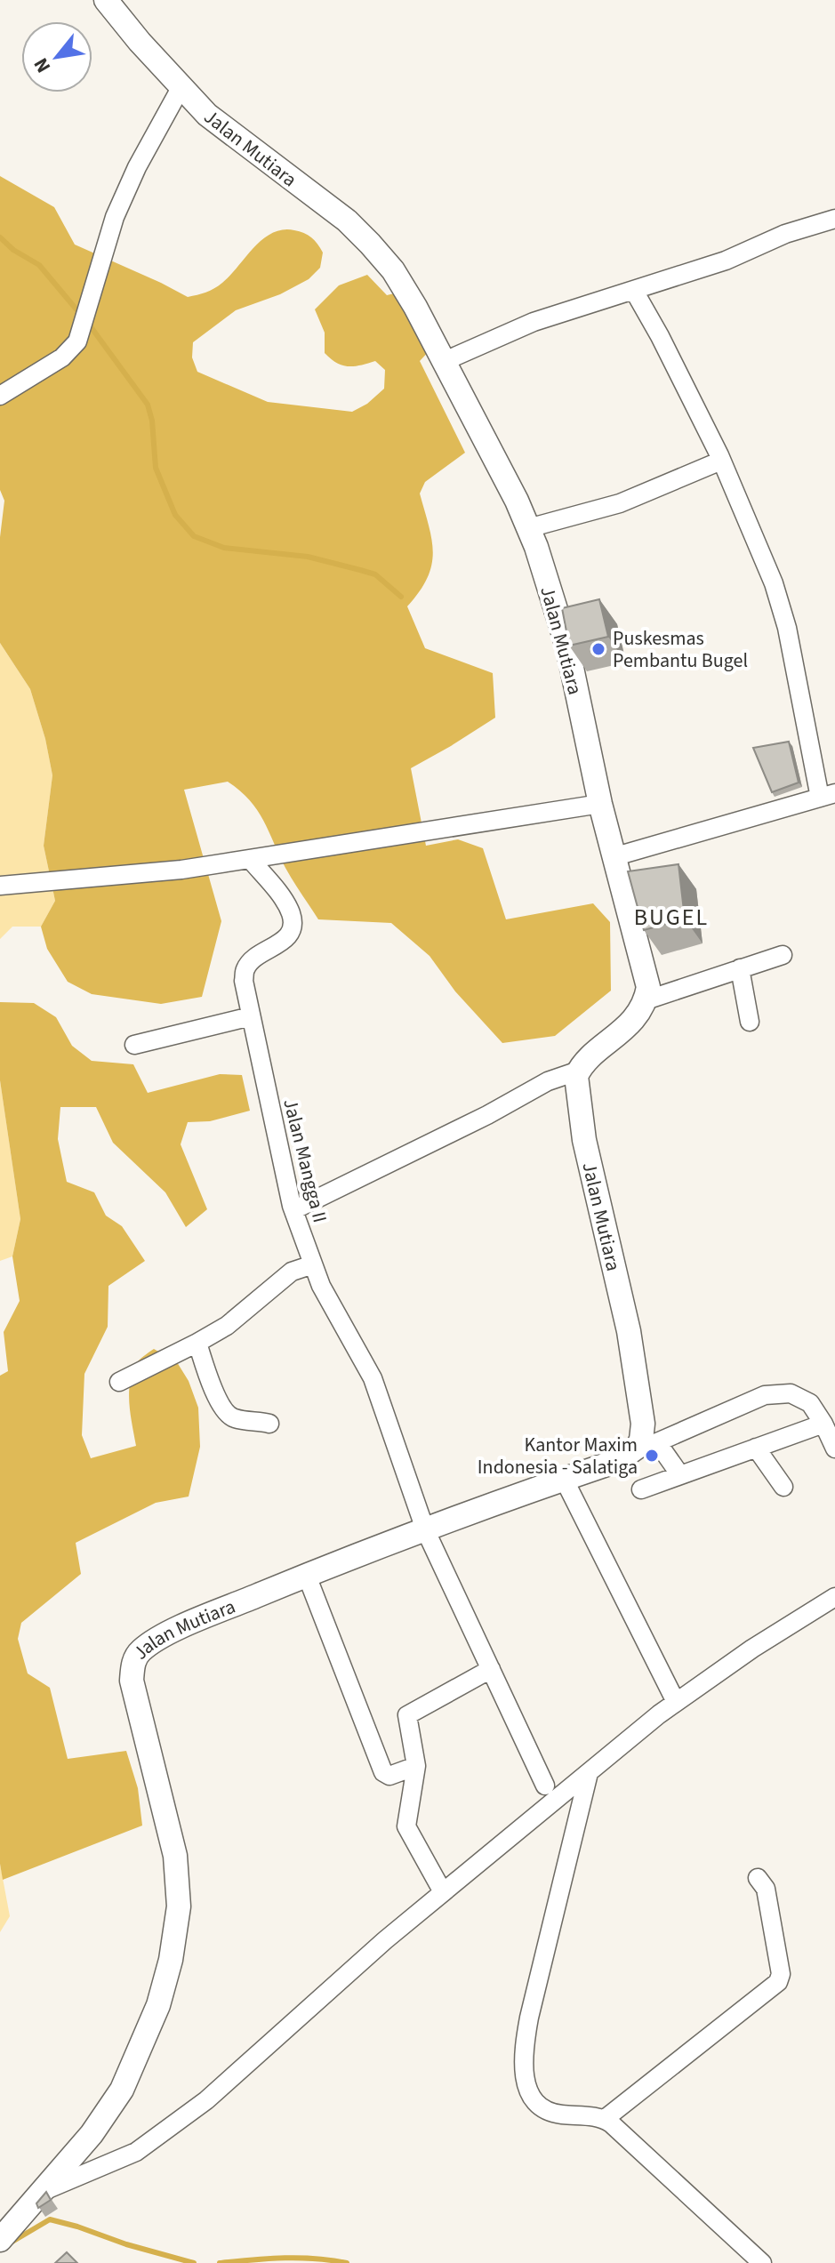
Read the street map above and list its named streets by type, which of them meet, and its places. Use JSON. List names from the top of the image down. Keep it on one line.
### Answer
{"streets":{"street":["Jalan Mutiara","Jalan Mangga II"]},"crossings":[["Jalan Mutiara","Jalan Mangga II"]],"districts":["BUGEL"],"places":["Puskesmas Pembantu Bugel","Kantor Maxim Indonesia - Salatiga"],"north":"bottom left"}
